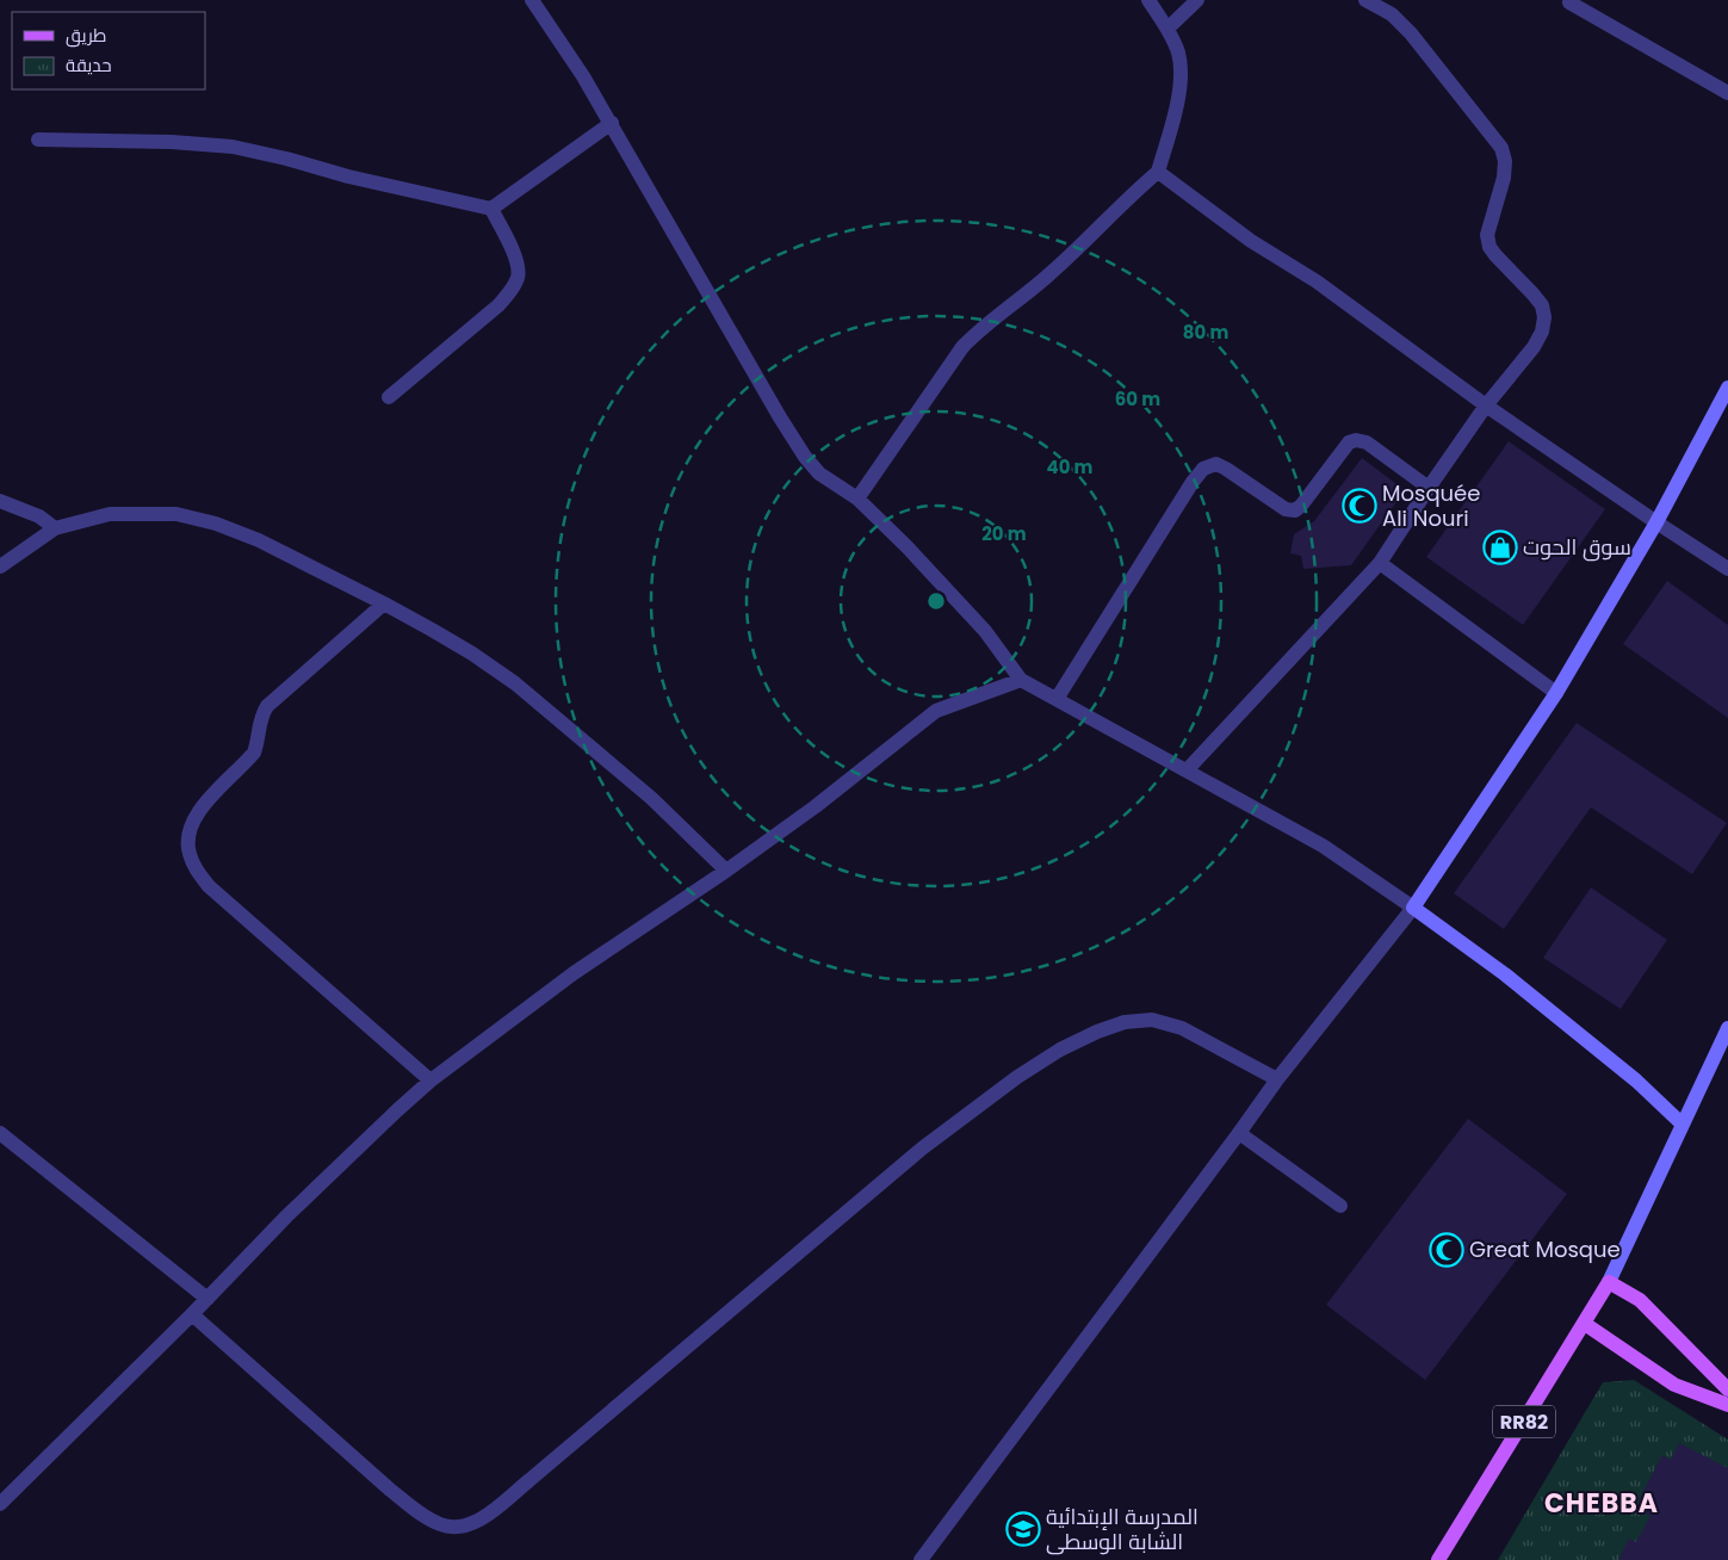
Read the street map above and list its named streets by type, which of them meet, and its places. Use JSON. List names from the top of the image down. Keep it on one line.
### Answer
{"streets":{"main road":["RR82"]},"districts":["CHEBBA"],"places":{"mosque":["Mosquée Ali Nouri","Great Mosque"],"shop":["سوق الحوت"],"school or university":["المدرسة الإبتدائية الشابة الوسطى"]},"legend":["طريق","حديقة"],"rings":["80 m","60 m","40 m","20 m"]}
